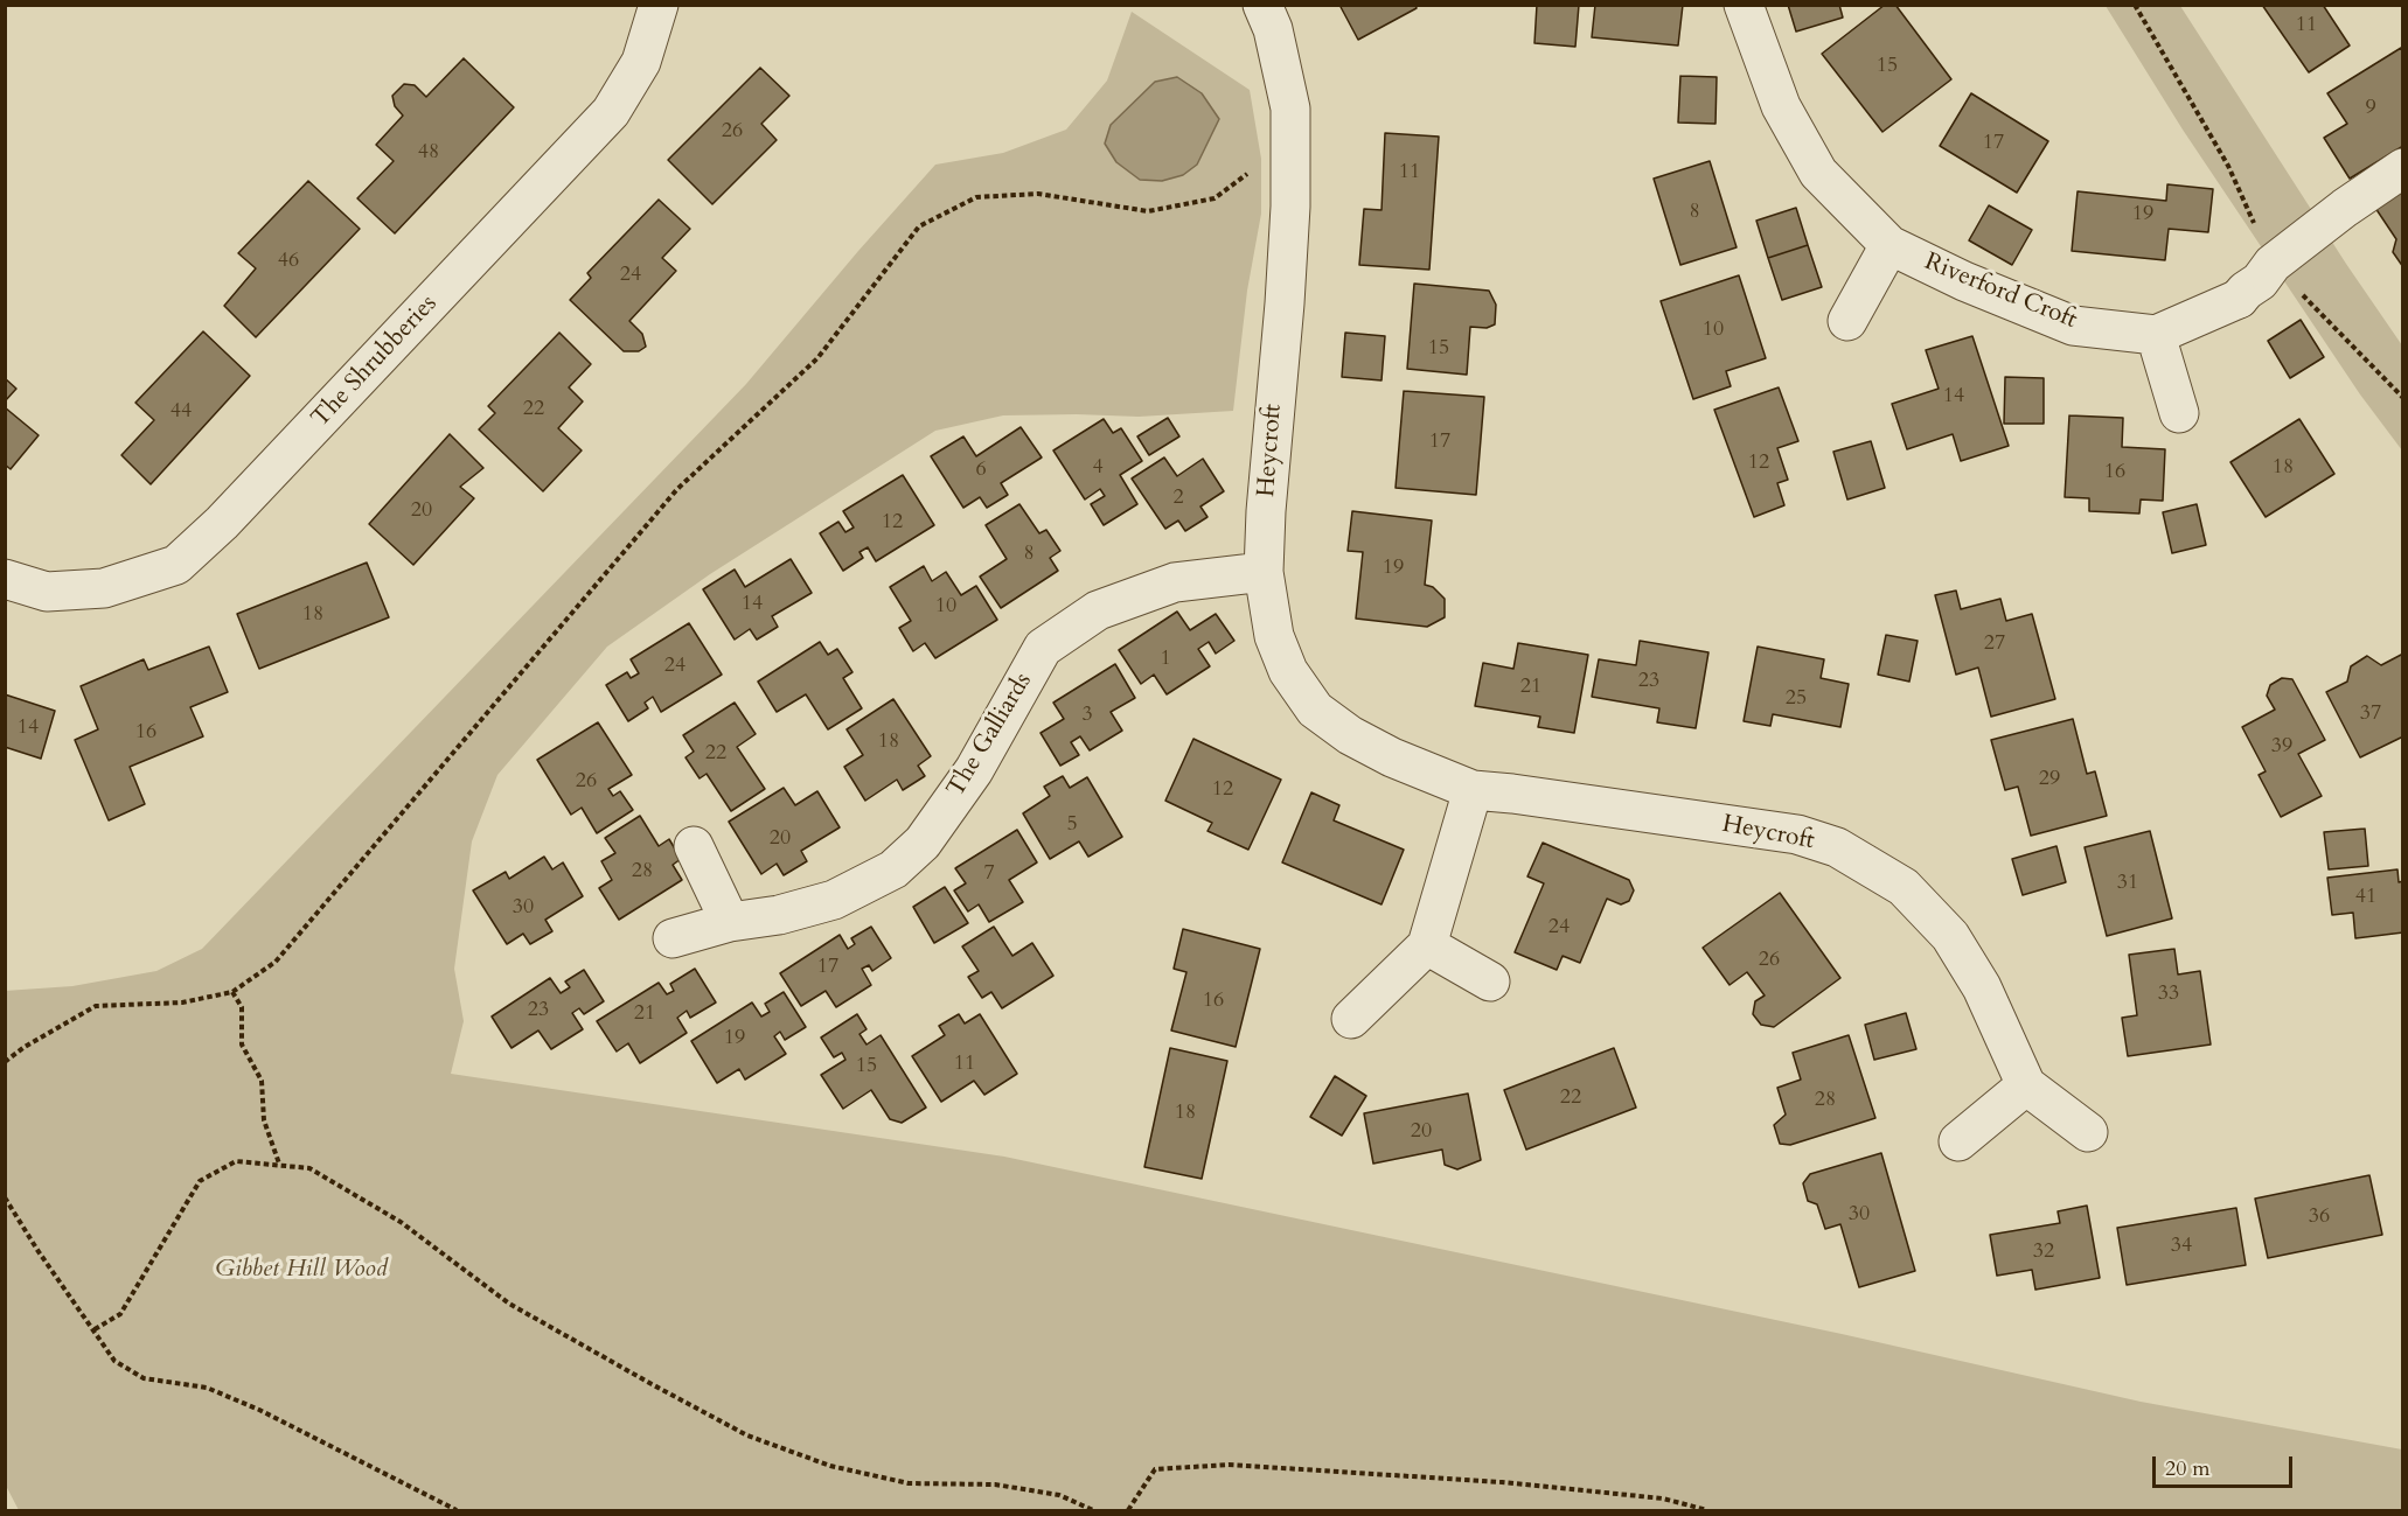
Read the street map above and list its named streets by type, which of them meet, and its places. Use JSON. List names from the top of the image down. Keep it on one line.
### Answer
{"streets":{"street":["Riverford Croft","The Shrubberies","Heycroft","The Galliards"]},"crossings":[["Heycroft","The Galliards"]],"parks":["Gibbet Hill Wood"],"house_numbers":["11","15","9","26","17","48","11","8","19","46","24","10","15","14","22","44","17","12","4","18","6","16","2","20","12","8","19","14","10","18","27","1","24","23","21","25","37","3","14","16","18","39","22","29","26","12","5","20","28","7","31","41","30","24","26","17","33","16","23","21","19","11","15","22","28","18","20","30","36","34","32"],"scale_bar":"20 m"}
